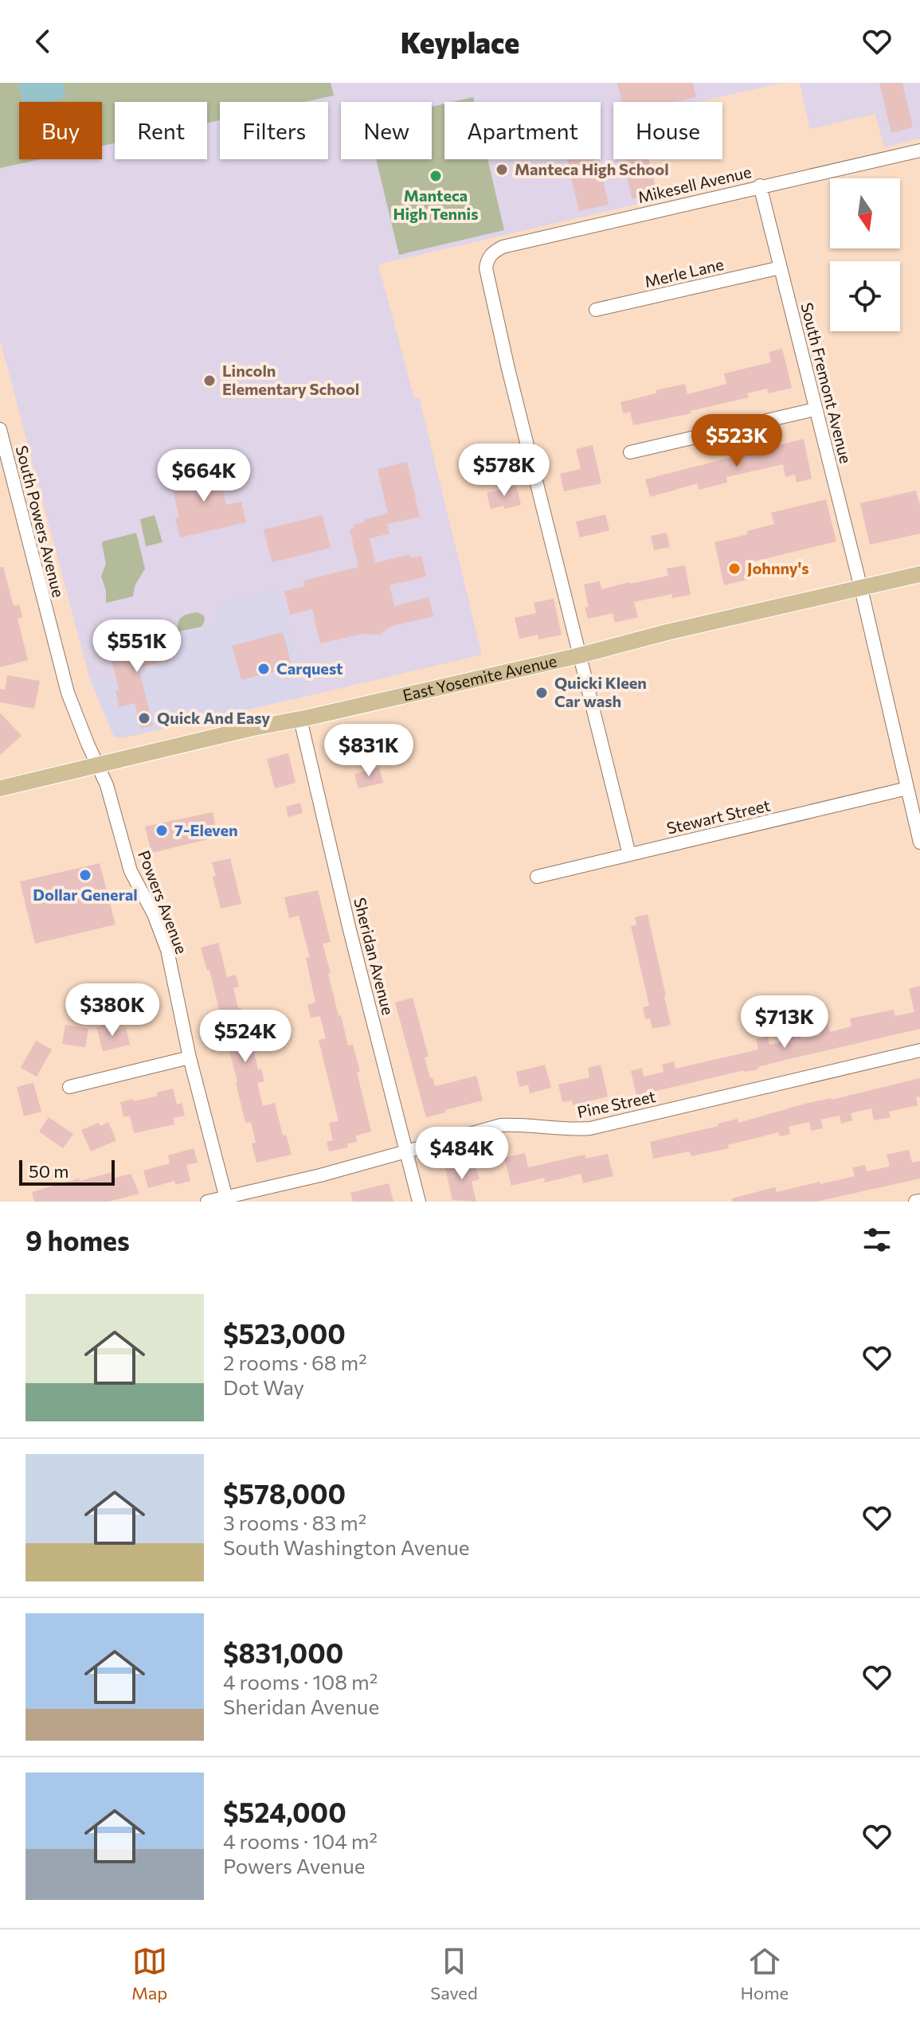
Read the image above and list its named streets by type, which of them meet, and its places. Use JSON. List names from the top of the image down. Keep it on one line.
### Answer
{"streets":{"main road":["East Yosemite Avenue"],"street":["Mikesell Avenue","Merle Lane","South Fremont Avenue","South Powers Avenue","Stewart Street","Powers Avenue","Sheridan Avenue","Pine Street"]},"crossings":[["Mikesell Avenue","South Fremont Avenue"],["Mikesell Avenue","East Yosemite Avenue"],["Mikesell Avenue","Stewart Street"],["Merle Lane","South Fremont Avenue"],["South Fremont Avenue","East Yosemite Avenue"],["South Fremont Avenue","Stewart Street"],["South Powers Avenue","East Yosemite Avenue"],["South Powers Avenue","Powers Avenue"],["East Yosemite Avenue","Powers Avenue"],["East Yosemite Avenue","Sheridan Avenue"],["Powers Avenue","Pine Street"],["Sheridan Avenue","Pine Street"]],"places":["Manteca High School","Manteca High Tennis","Lincoln Elementary School","Johnny's","Carquest","Quicki Kleen Car wash","Quick And Easy","7-Eleven","Dollar General"],"scale_bar":"50 m","north":"bottom","page":{"header":"Keyplace","chip":["Buy","Rent","Filters","New","Apartment","House"],"price":["$523K","$578K","$664K","$551K","$831K","$380K","$713K","$524K","$484K"],"scale":"50 m","heading":"9 homes","list":[{"name":"$523,000","note":"2 rooms · 68 m² · Dot Way"},{"name":"$578,000","note":"3 rooms · 83 m² · South Washington Avenue"},{"name":"$831,000","note":"4 rooms · 108 m² · Sheridan Avenue"},{"name":"$524,000","note":"4 rooms · 104 m² · Powers Avenue"}],"tabs":["Map","Saved","Home"]}}
